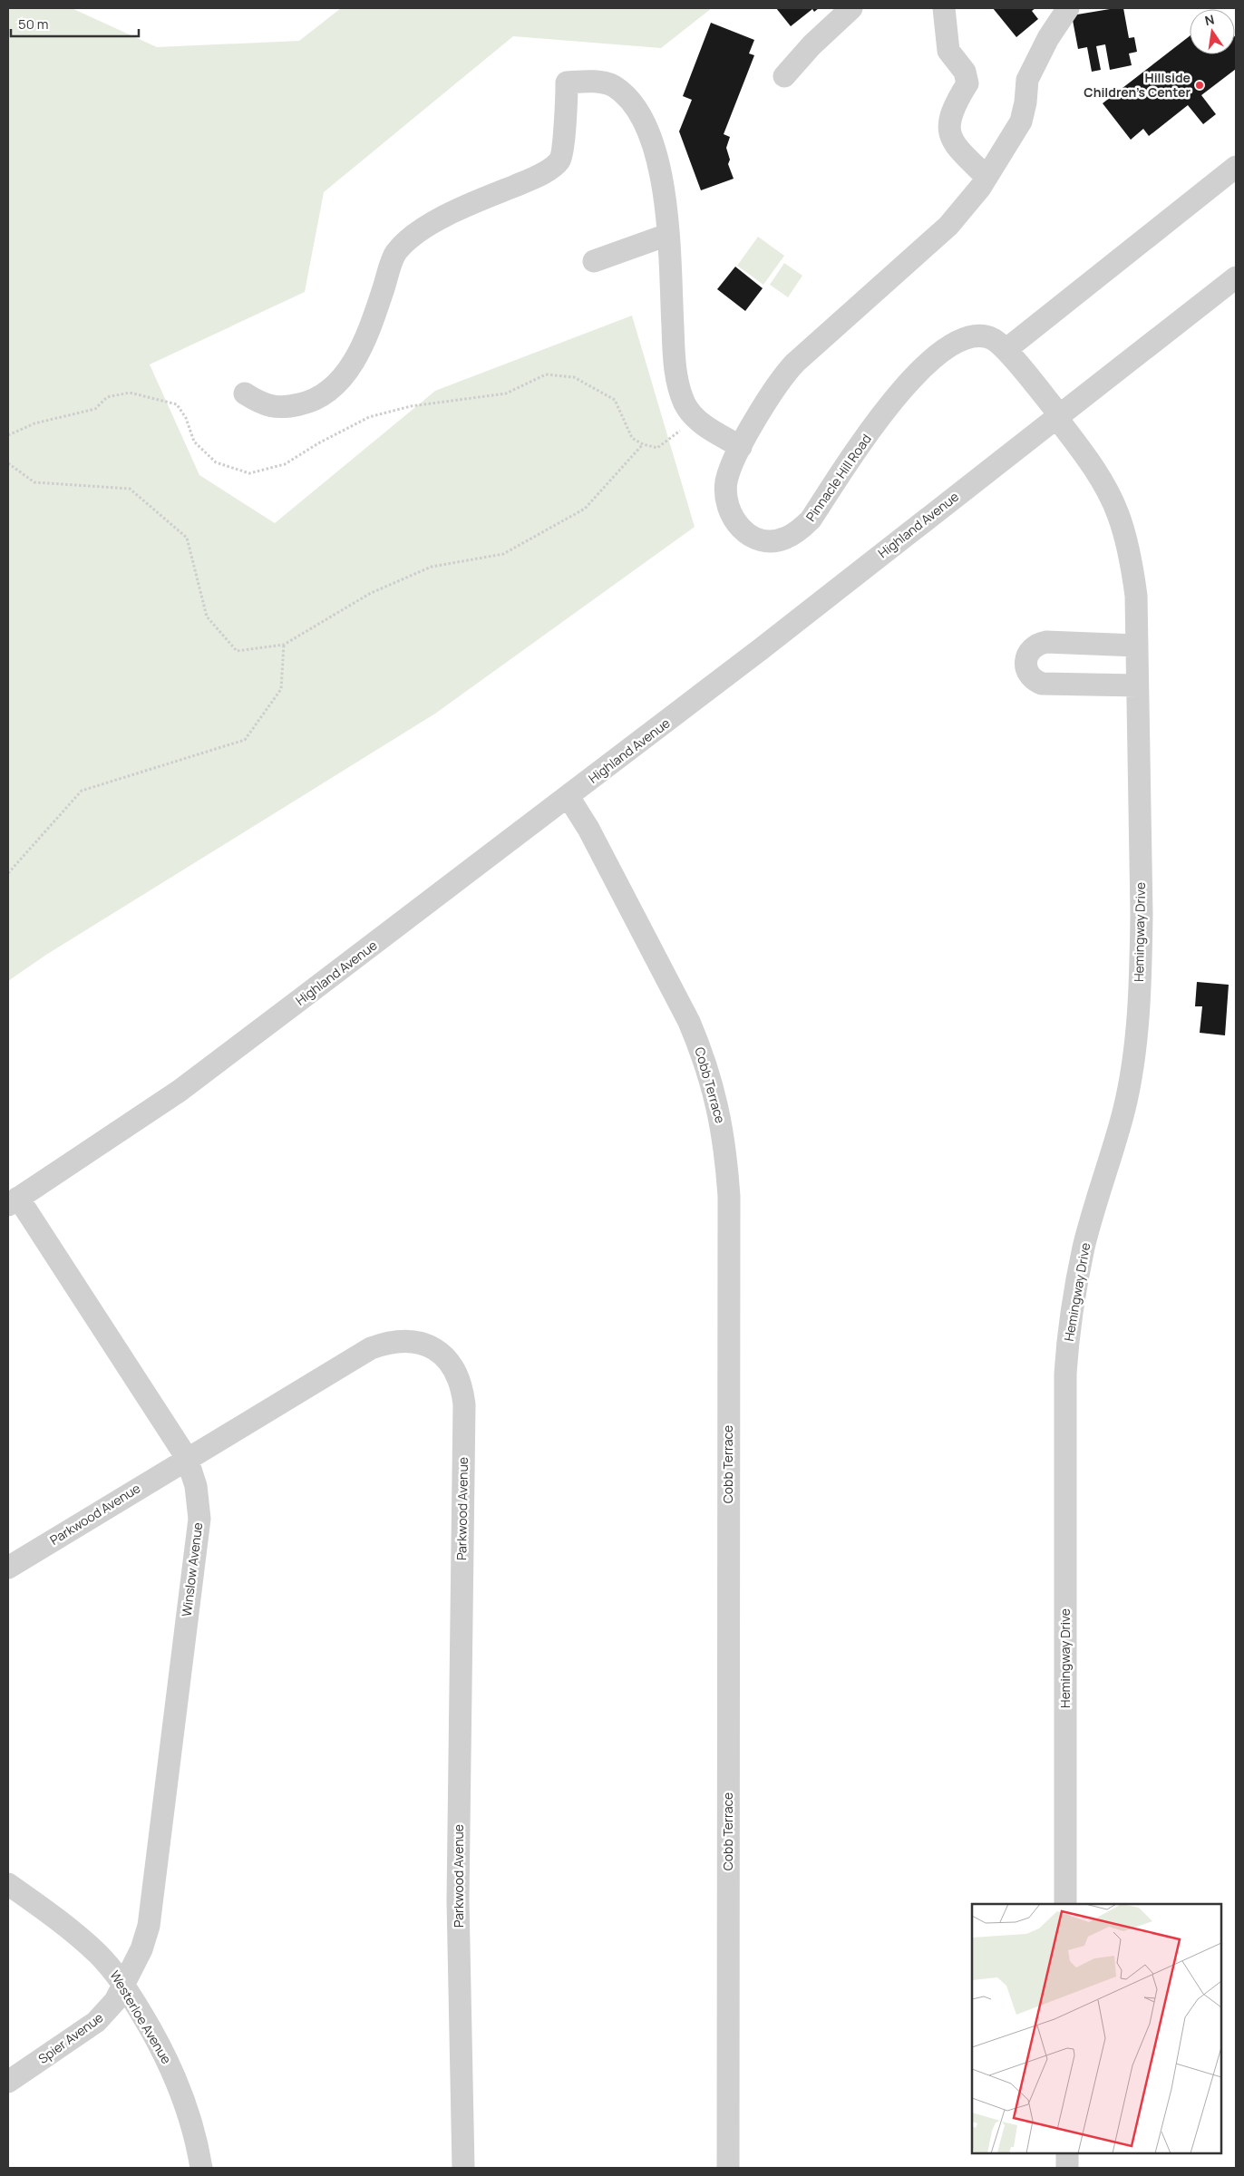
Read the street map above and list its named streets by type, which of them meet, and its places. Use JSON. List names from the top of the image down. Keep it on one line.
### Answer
{"streets":{"street":["Pinnacle Hill Road","Highland Avenue","Hemingway Drive","Cobb Terrace","Parkwood Avenue","Winslow Avenue","Westerloe Avenue","Spier Avenue"]},"crossings":[["Pinnacle Hill Road","Highland Avenue"],["Pinnacle Hill Road","Hemingway Drive"],["Highland Avenue","Hemingway Drive"],["Highland Avenue","Cobb Terrace"],["Highland Avenue","Winslow Avenue"],["Parkwood Avenue","Winslow Avenue"],["Winslow Avenue","Westerloe Avenue"],["Winslow Avenue","Spier Avenue"],["Westerloe Avenue","Spier Avenue"]],"places":["Hillside Children's Center"],"scale_bar":"50 m","north":"top"}
